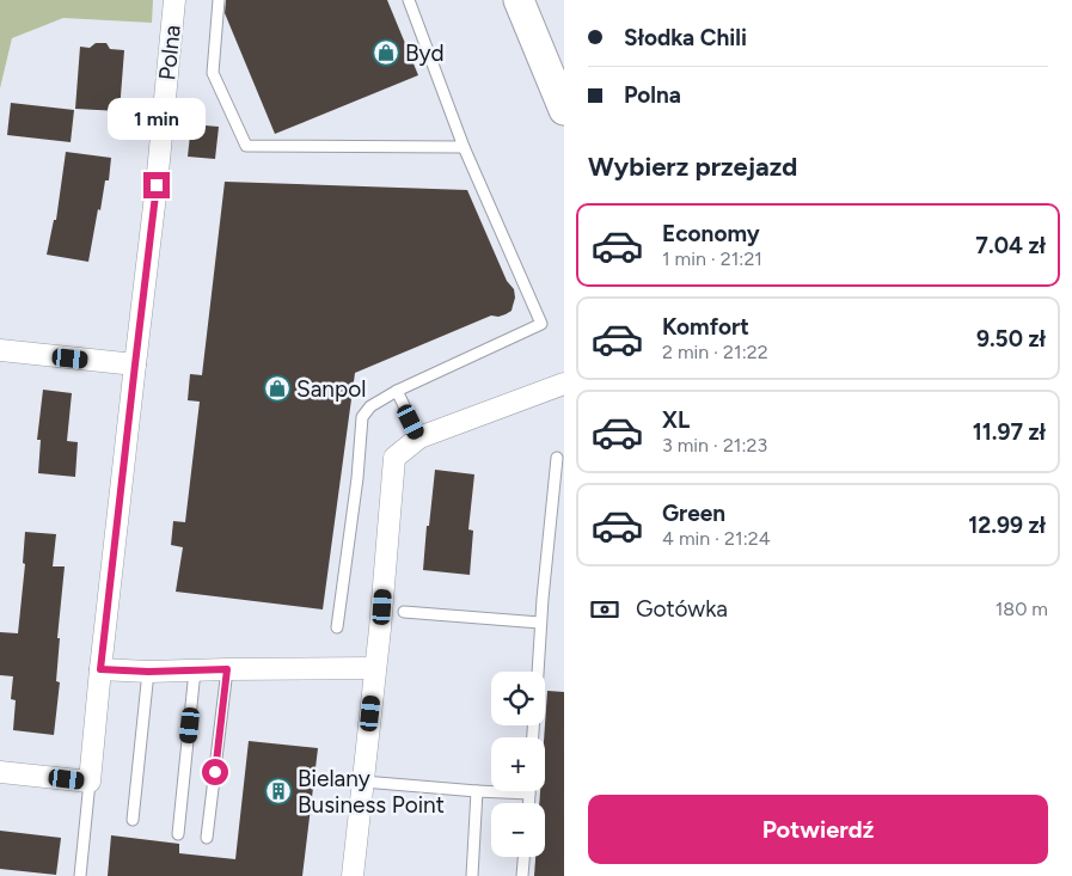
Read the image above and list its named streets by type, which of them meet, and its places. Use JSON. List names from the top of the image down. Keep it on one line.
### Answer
{"streets":{"street":["Polna"]},"places":{"shop":["Byd","Sanpol"],"building":["Bielany Business Point"]},"page":{"banner":["Słodka Chili","Polna"],"bubble":"1 min","heading":"Wybierz przejazd","list":[{"name":"Economy","note":"1 min · 21:21","value":"7.04 zł"},{"name":"Komfort","note":"2 min · 21:22","value":"9.50 zł"},{"name":"XL","note":"3 min · 21:23","value":"11.97 zł"},{"name":"Green","note":"4 min · 21:24","value":"12.99 zł"}],"pay":["Gotówka","180 m"],"map_buttons":["+","−"],"buttons":"Potwierdź"}}
